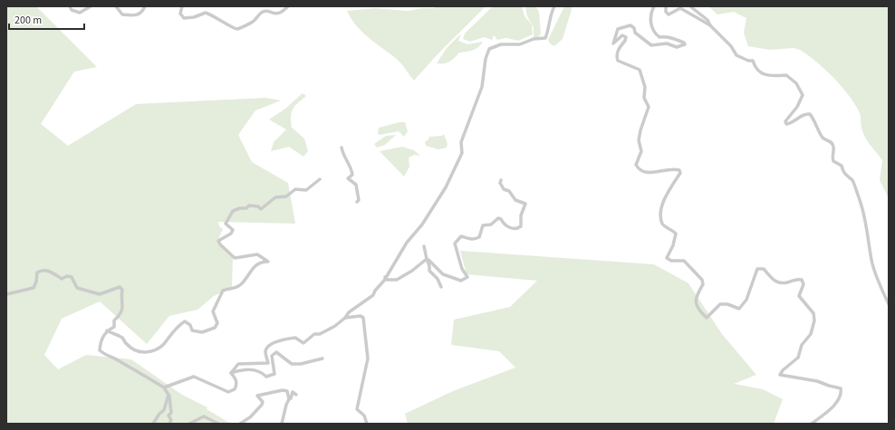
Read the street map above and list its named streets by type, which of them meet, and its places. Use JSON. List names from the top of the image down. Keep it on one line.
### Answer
{"scale_bar":"200 m"}
